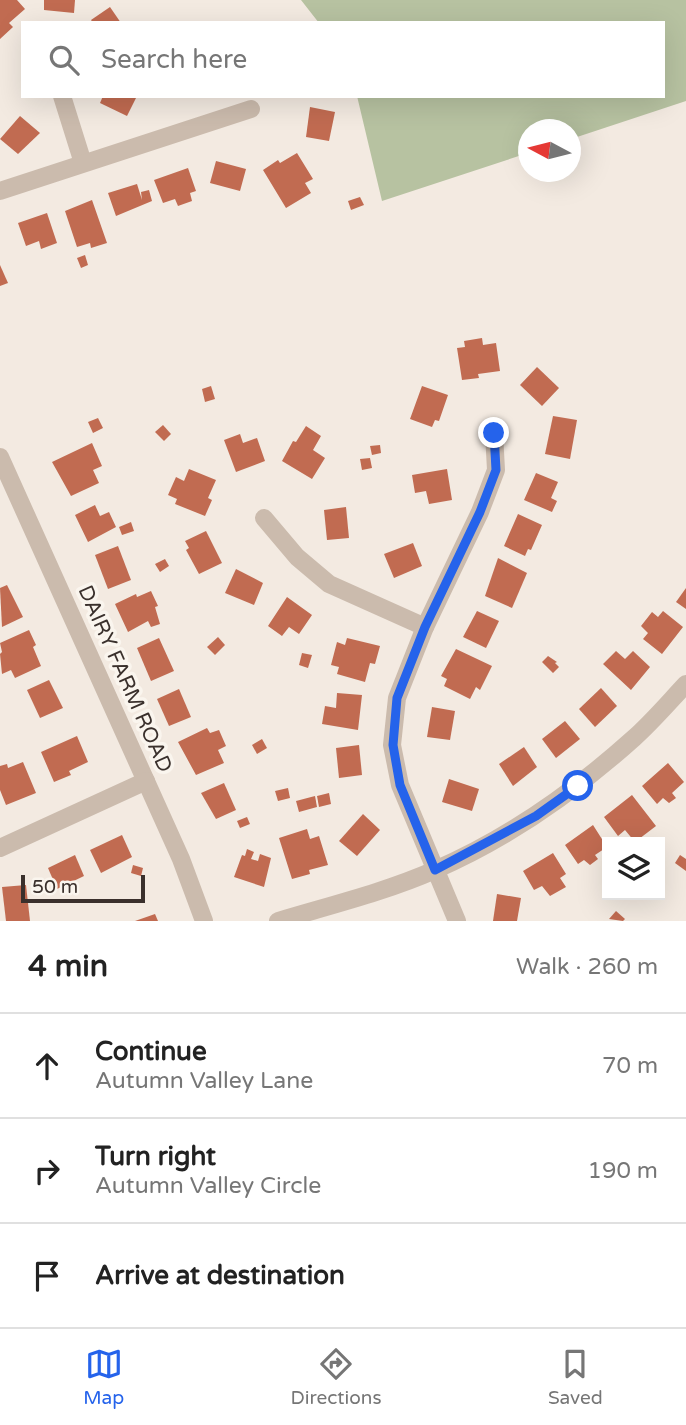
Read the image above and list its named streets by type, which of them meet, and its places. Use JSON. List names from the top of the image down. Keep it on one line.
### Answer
{"streets":{"street":["DAIRY FARM ROAD"]},"scale_bar":"50 m","north":"left","page":{"search":"Search here","scale":"50 m","heading":["4 min","Walk · 260 m"],"list":[["Continue","Autumn Valley Lane","70 m"],["Turn right","Autumn Valley Circle","190 m"],"Arrive at destination"],"nav":["Map","Directions","Saved"]}}
